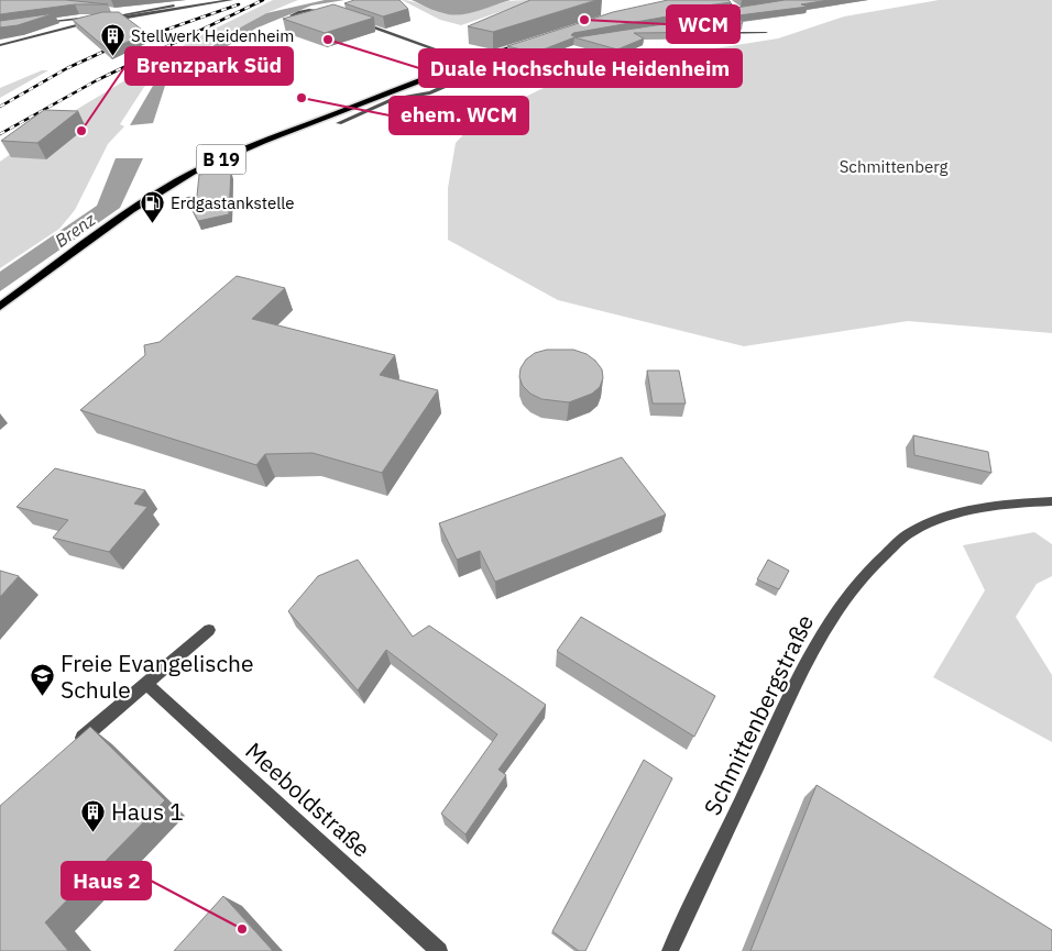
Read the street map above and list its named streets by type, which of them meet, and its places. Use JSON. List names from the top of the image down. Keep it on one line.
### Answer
{"streets":{"main road":["B 19"],"street":["Schmittenbergstraße","Meeboldstraße"]},"water":["Brenz"],"parks":["Schmittenberg"],"places":{"other":["WCM","Duale Hochschule Heidenheim","ehem. WCM","Brenzpark Süd","Haus 2"],"building":["Stellwerk Heidenheim","Haus 1"],"fuel station":["Erdgastankstelle"],"school or university":["Freie Evangelische Schule"]}}
